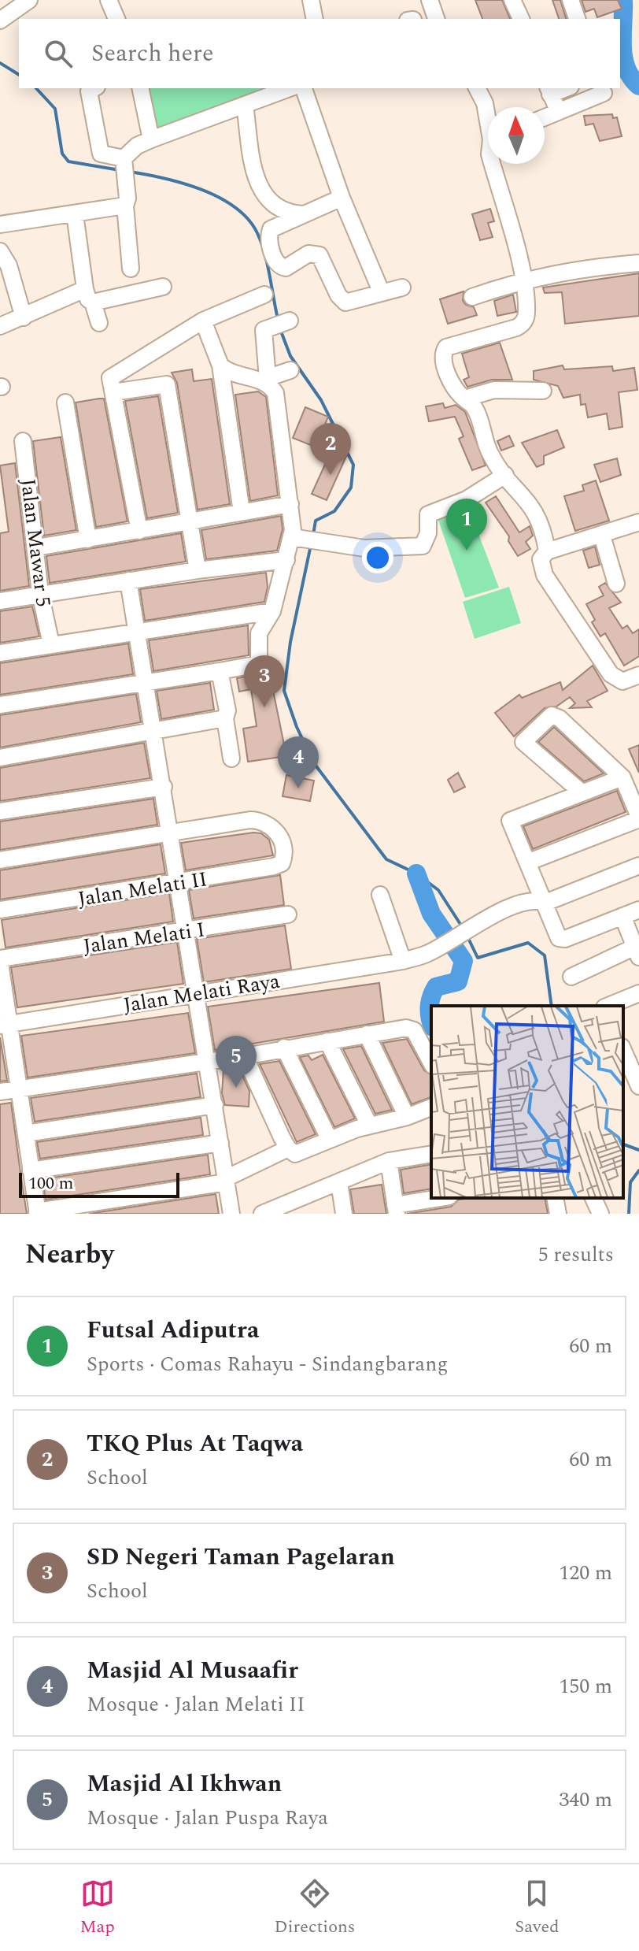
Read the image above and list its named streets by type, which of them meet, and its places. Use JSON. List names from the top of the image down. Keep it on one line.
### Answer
{"streets":{"street":["Jalan Mawar 5","Jalan Melati II","Jalan Melati I","Jalan Melati Raya"]},"scale_bar":"100 m","north":"top","page":{"search":"Search here","pins":["2","1","3","4","5"],"scale":"100 m","heading":["Nearby","5 results"],"list":[{"mark":"1","name":"Futsal Adiputra","note":"Sports · Comas Rahayu - Sindangbarang","value":"60 m"},{"mark":"2","name":"TKQ Plus At Taqwa","note":"School","value":"60 m"},{"mark":"3","name":"SD Negeri Taman Pagelaran","note":"School","value":"120 m"},{"mark":"4","name":"Masjid Al Musaafir","note":"Mosque · Jalan Melati II","value":"150 m"},{"mark":"5","name":"Masjid Al Ikhwan","note":"Mosque · Jalan Puspa Raya","value":"340 m"}],"nav":["Map","Directions","Saved"]}}
